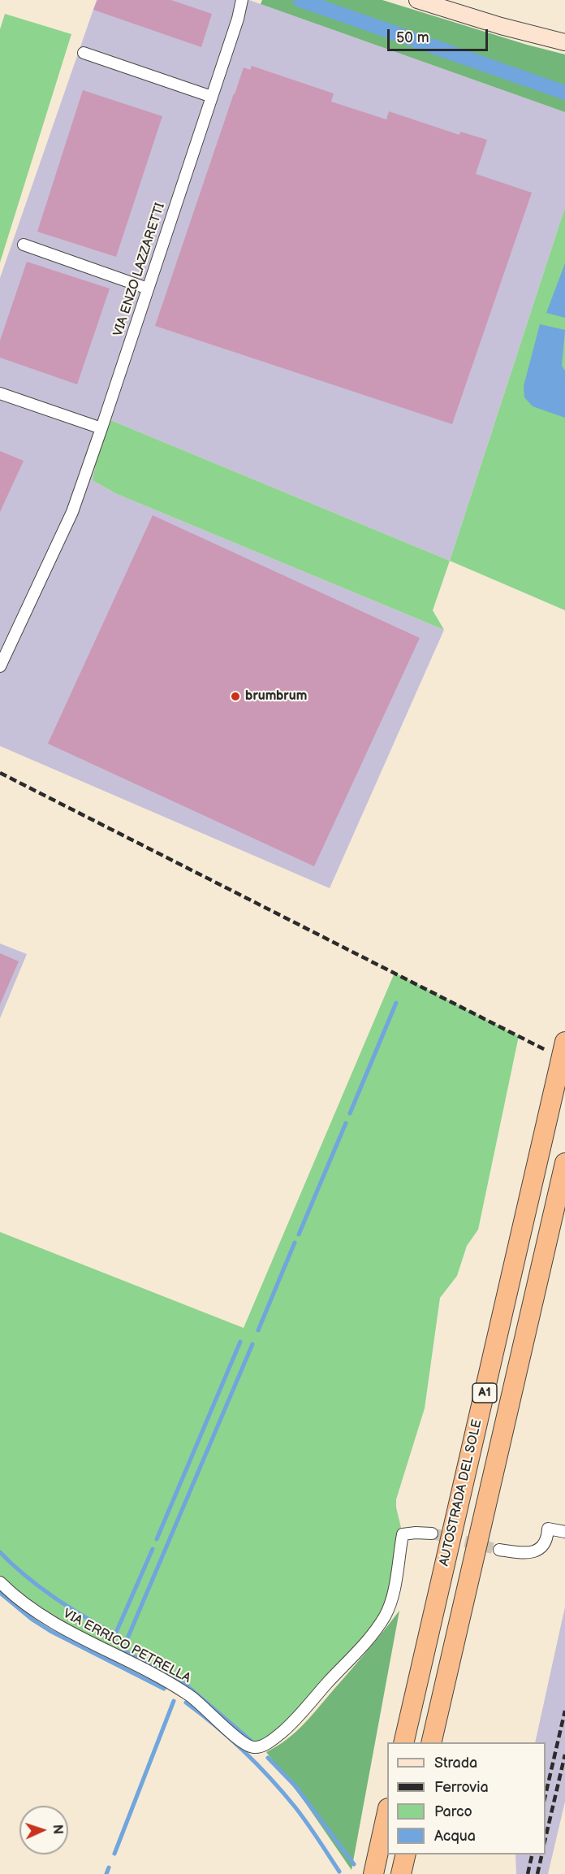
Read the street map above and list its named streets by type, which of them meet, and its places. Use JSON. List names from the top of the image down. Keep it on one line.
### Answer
{"streets":{"highway":["A1","AUTOSTRADA DEL SOLE"],"street":["VIA ENZO LAZZARETTI","VIA ERRICO PETRELLA"]},"places":["brumbrum"],"legend":["Strada","Ferrovia","Parco","Acqua"],"scale_bar":"50 m","north":"right"}
